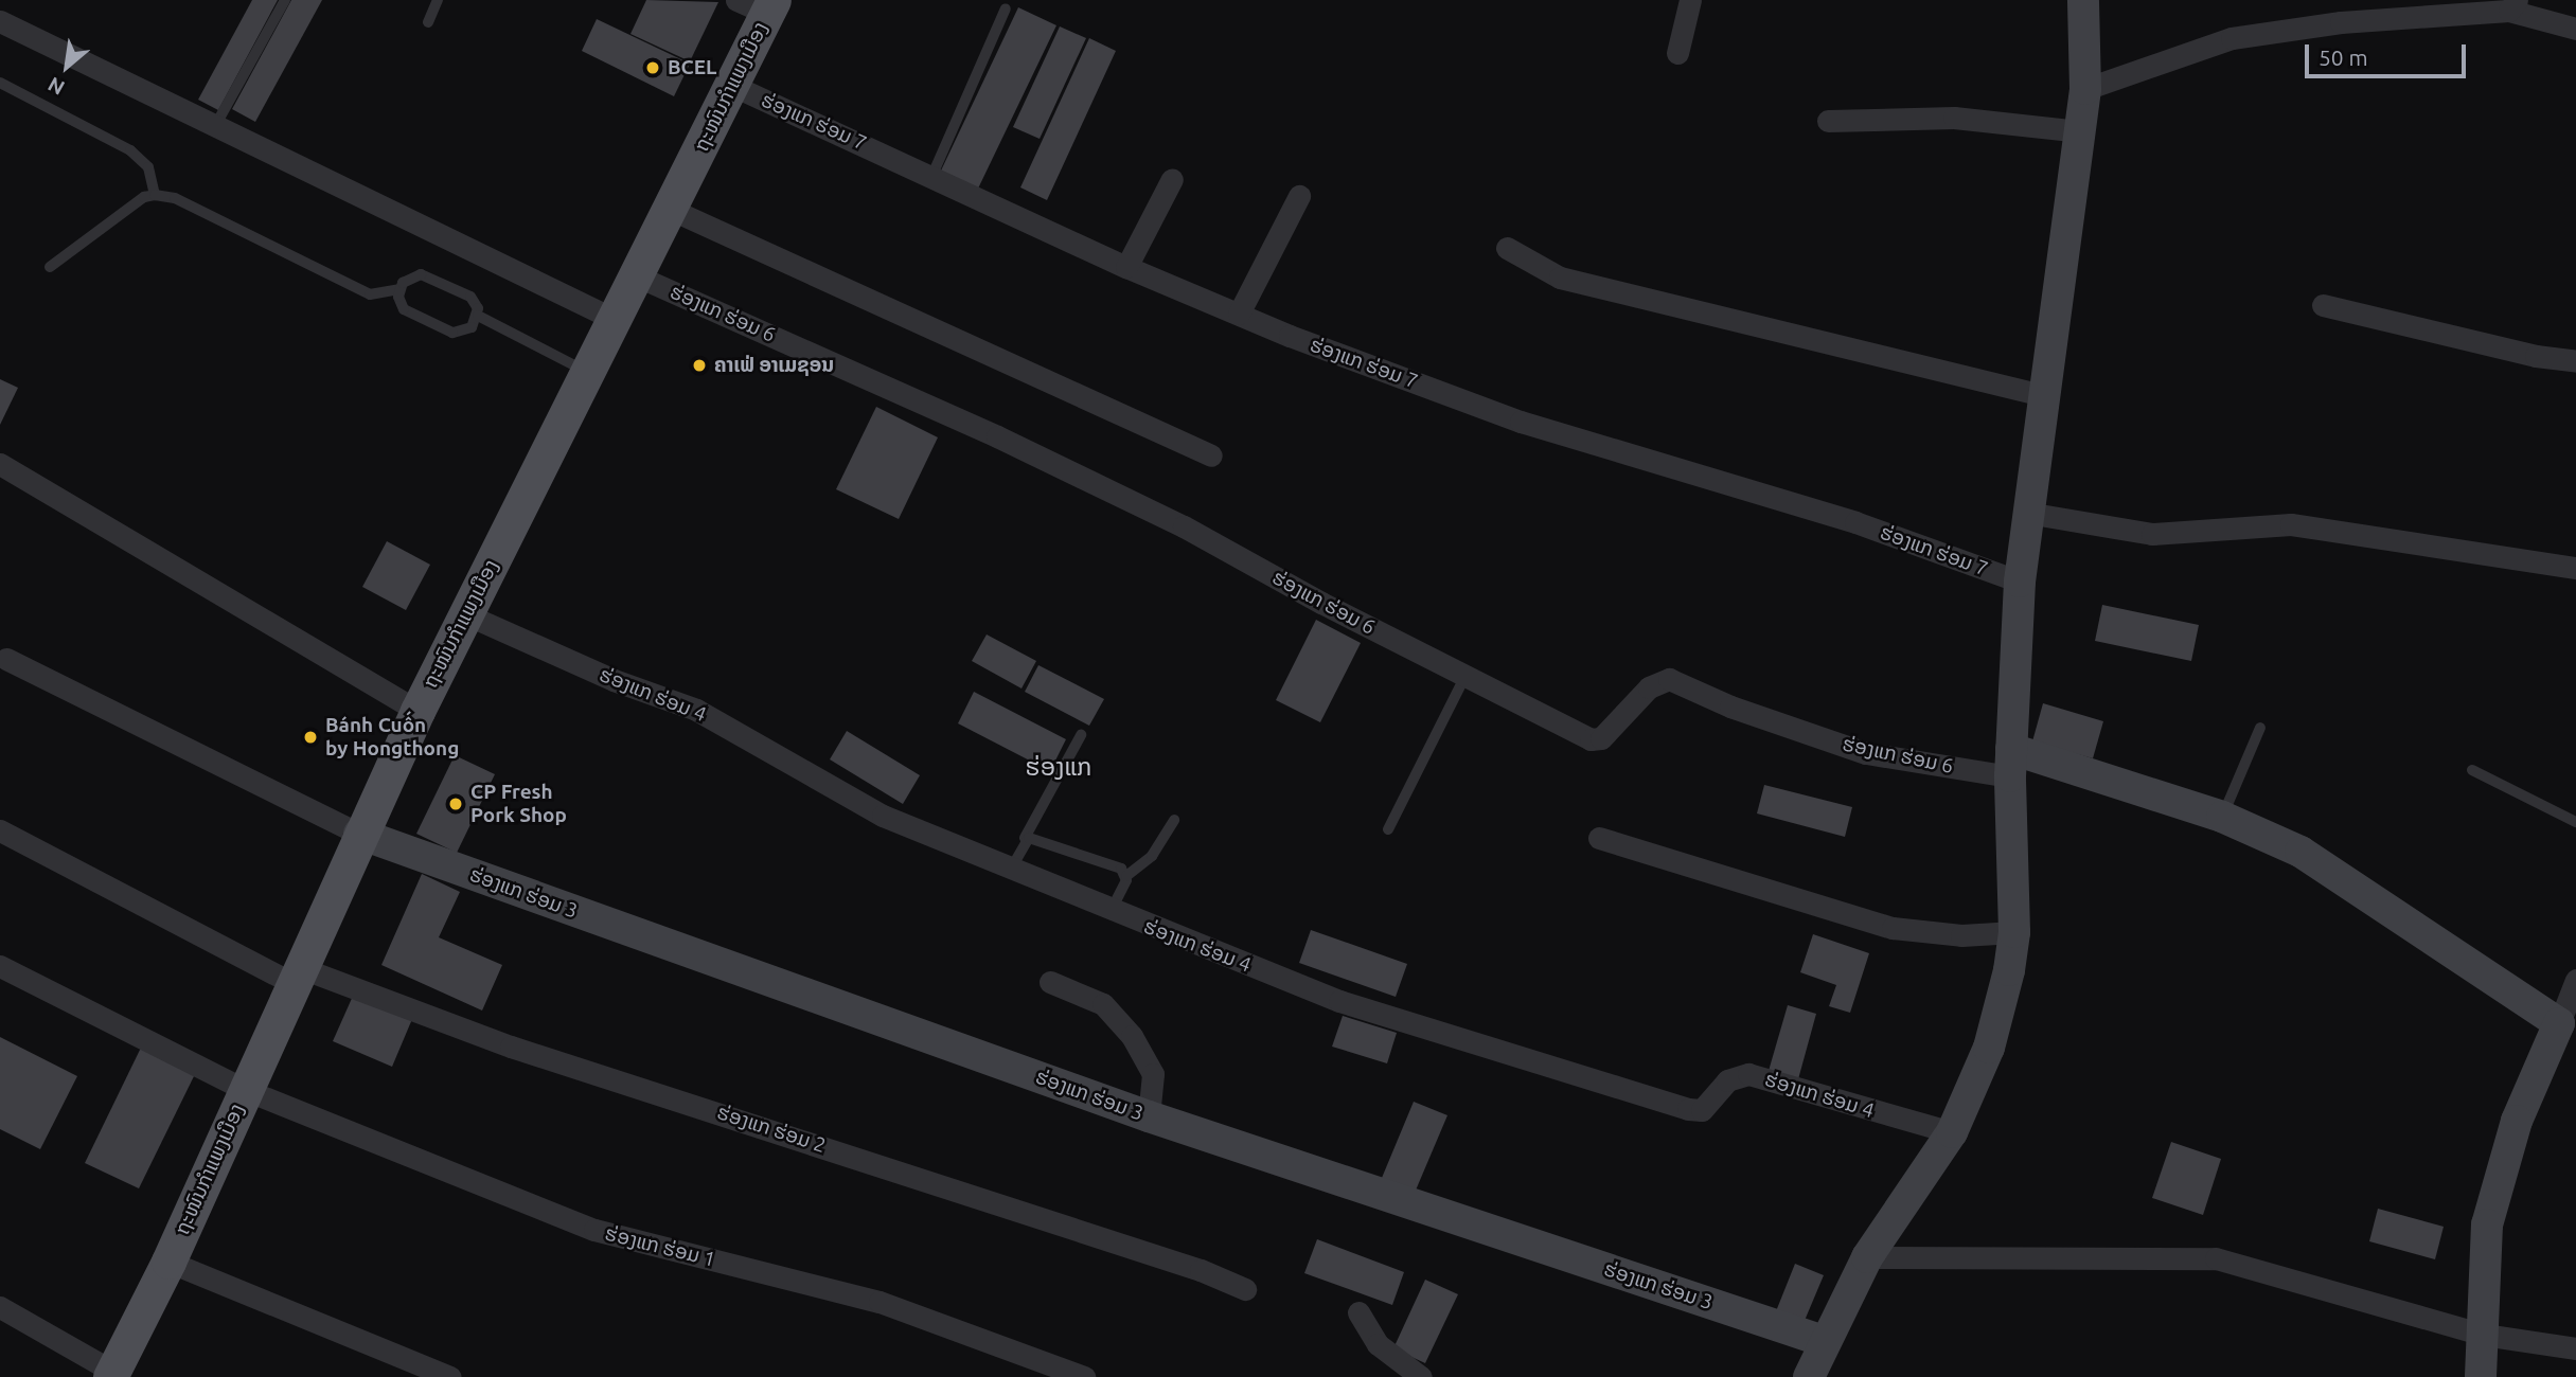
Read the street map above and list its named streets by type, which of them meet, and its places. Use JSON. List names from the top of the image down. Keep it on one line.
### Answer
{"streets":{"main road":["ຖະໜົນກຳແພງເມືອງ"],"street":["ຮ່ອງແກ ຮ່ອມ 7","ຮ່ອງແກ ຮ່ອມ 6","ຮ່ອງແກ ຮ່ອມ 4","ຮ່ອງແກ ຮ່ອມ 3","ຮ່ອງແກ ຮ່ອມ 2","ຮ່ອງແກ ຮ່ອມ 1"]},"crossings":[["ຖະໜົນກຳແພງເມືອງ","ຮ່ອງແກ ຮ່ອມ 7"],["ຖະໜົນກຳແພງເມືອງ","ຮ່ອງແກ ຮ່ອມ 6"],["ຖະໜົນກຳແພງເມືອງ","ຮ່ອງແກ ຮ່ອມ 4"],["ຖະໜົນກຳແພງເມືອງ","ຮ່ອງແກ ຮ່ອມ 3"],["ຖະໜົນກຳແພງເມືອງ","ຮ່ອງແກ ຮ່ອມ 2"],["ຖະໜົນກຳແພງເມືອງ","ຮ່ອງແກ ຮ່ອມ 1"]],"districts":["ຮ່ອງແກ"],"places":["BCEL","ຄາເຟ່ ອາເມຊອນ","Bánh Cuốn by Hongthong","CP Fresh Pork Shop"],"scale_bar":"50 m","north":"bottom left"}
